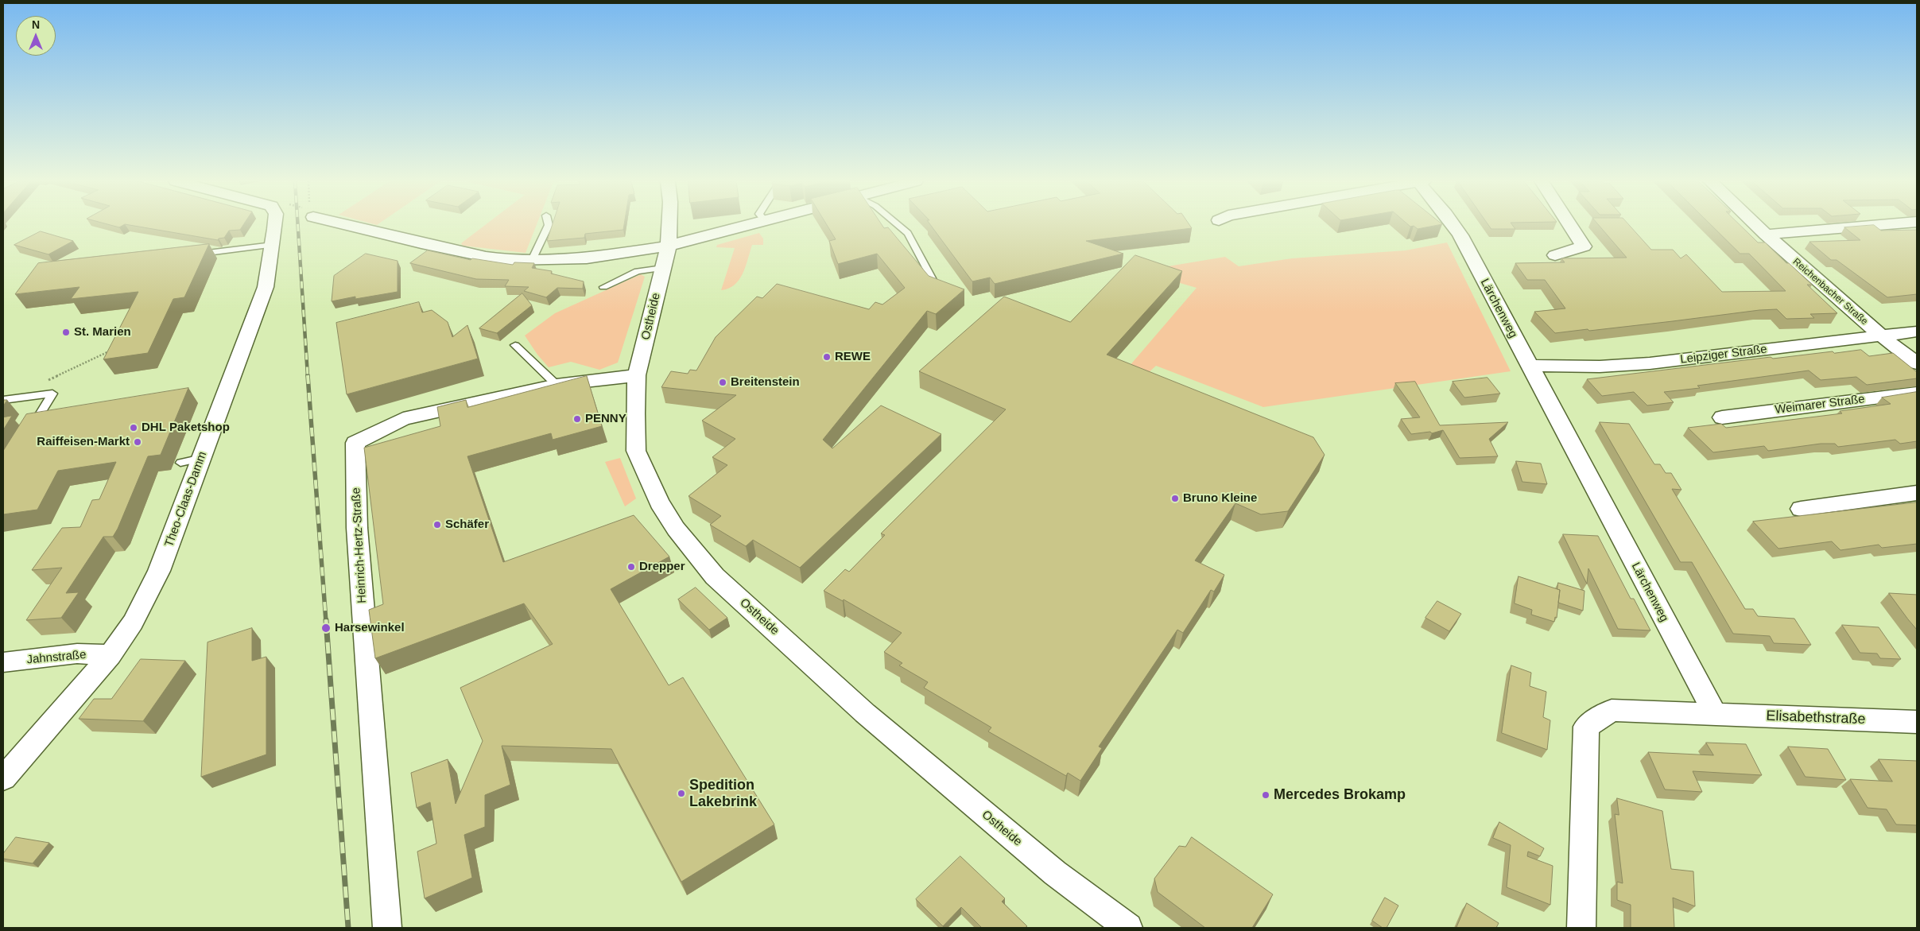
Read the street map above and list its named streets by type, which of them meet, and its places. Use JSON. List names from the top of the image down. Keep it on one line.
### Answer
{"streets":{"street":["Reichenbacher Straße","Lärchenweg","Ostheide","Leipziger Straße","Weimarer Straße","Theo-Claas-Damm","Heinrich-Hertz-Straße","Jahnstraße","Elisabethstraße"]},"crossings":[["Reichenbacher Straße","Leipziger Straße"],["Lärchenweg","Leipziger Straße"],["Lärchenweg","Elisabethstraße"],["Ostheide","Heinrich-Hertz-Straße"],["Theo-Claas-Damm","Jahnstraße"]],"places":["St. Marien","REWE","Breitenstein","PENNY","DHL Paketshop","Raiffeisen-Markt","Bruno Kleine","Schäfer","Drepper","Harsewinkel","Spedition Lakebrink","Mercedes Brokamp"],"north":"top"}
